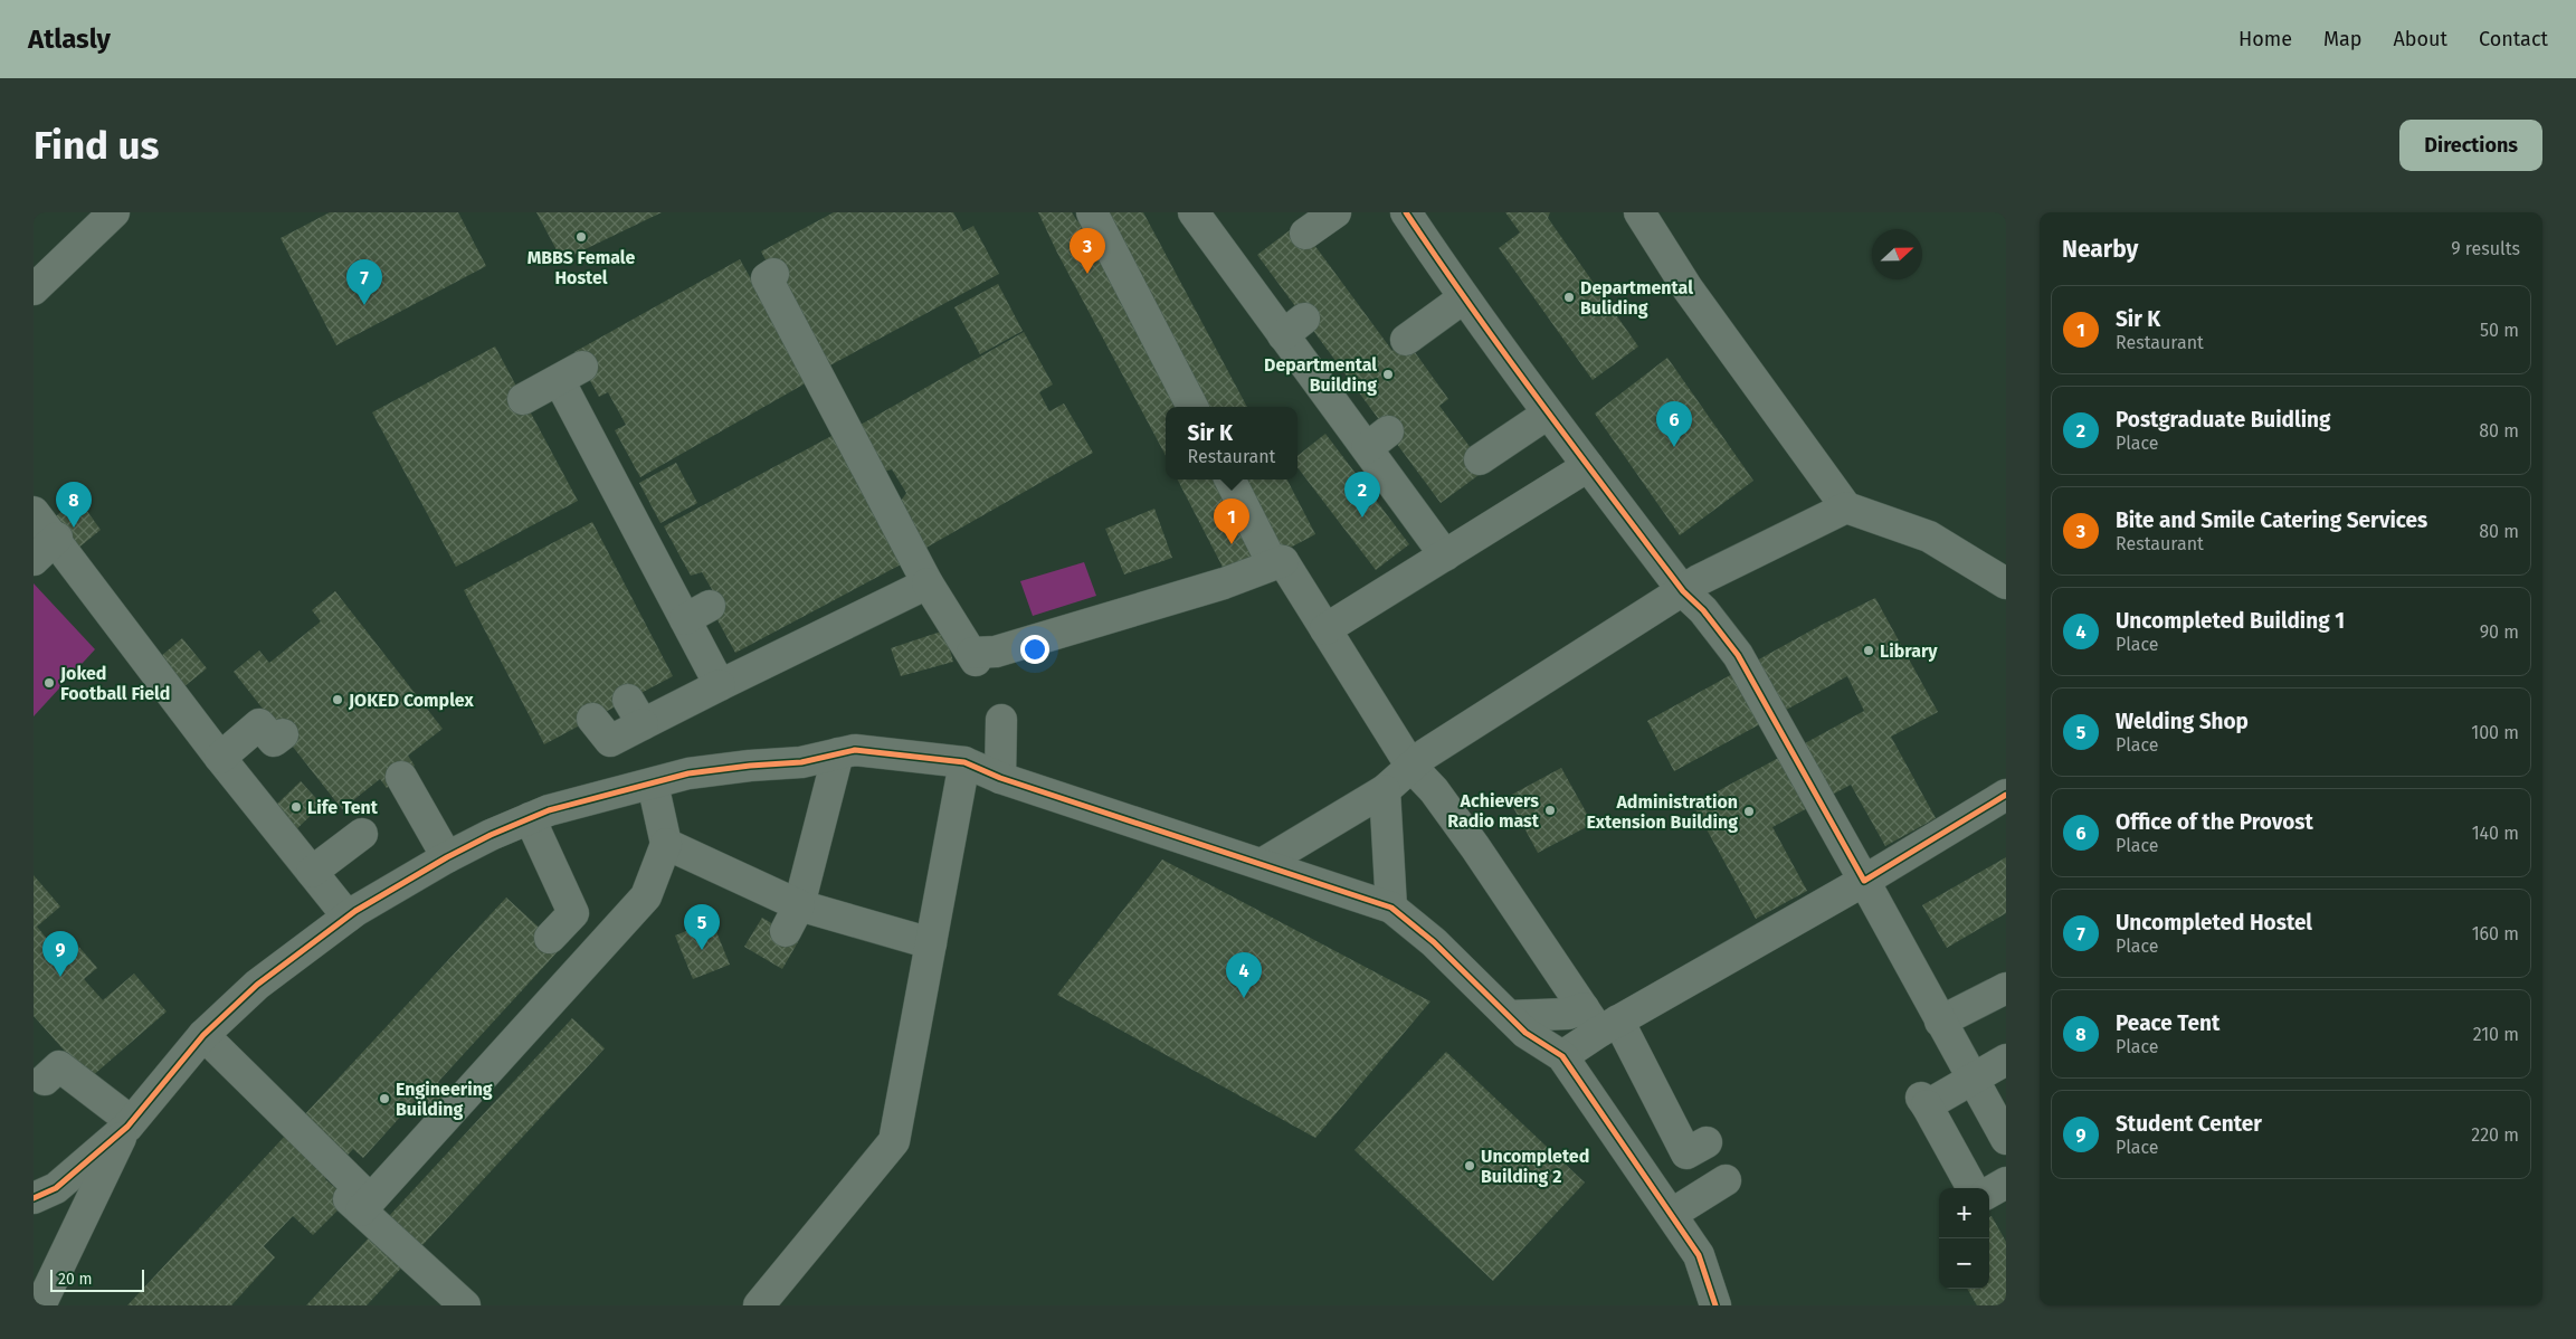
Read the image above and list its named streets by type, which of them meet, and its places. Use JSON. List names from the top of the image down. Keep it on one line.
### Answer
{"places":["MBBS Female Hostel","Departmental Buliding","Departmental Building","Library","Joked Football Field","JOKED Complex","Life Tent","Achievers Radio mast","Administration Extension Building","Engineering Building","Uncompleted Building 2"],"scale_bar":"20 m","north":"right","page":{"header":"Atlasly","nav":["Home","Map","About","Contact"],"buttons":"Directions","title":"Find us","heading":["Nearby","9 results"],"pins":["3","7","6","2","8","1","5","9","4"],"list":[{"mark":"1","name":"Sir K","note":"Restaurant","value":"50 m"},{"mark":"2","name":"Postgraduate Buidling","note":"Place","value":"80 m"},{"mark":"3","name":"Bite and Smile Catering Services","note":"Restaurant","value":"80 m"},{"mark":"4","name":"Uncompleted Building 1","note":"Place","value":"90 m"},{"mark":"5","name":"Welding Shop","note":"Place","value":"100 m"},{"mark":"6","name":"Office of the Provost","note":"Place","value":"140 m"},{"mark":"7","name":"Uncompleted Hostel","note":"Place","value":"160 m"},{"mark":"8","name":"Peace Tent","note":"Place","value":"210 m"},{"mark":"9","name":"Student Center","note":"Place","value":"220 m"}],"popup":["Sir K","Restaurant"],"map_buttons":["+","−"],"scale":"20 m"}}
